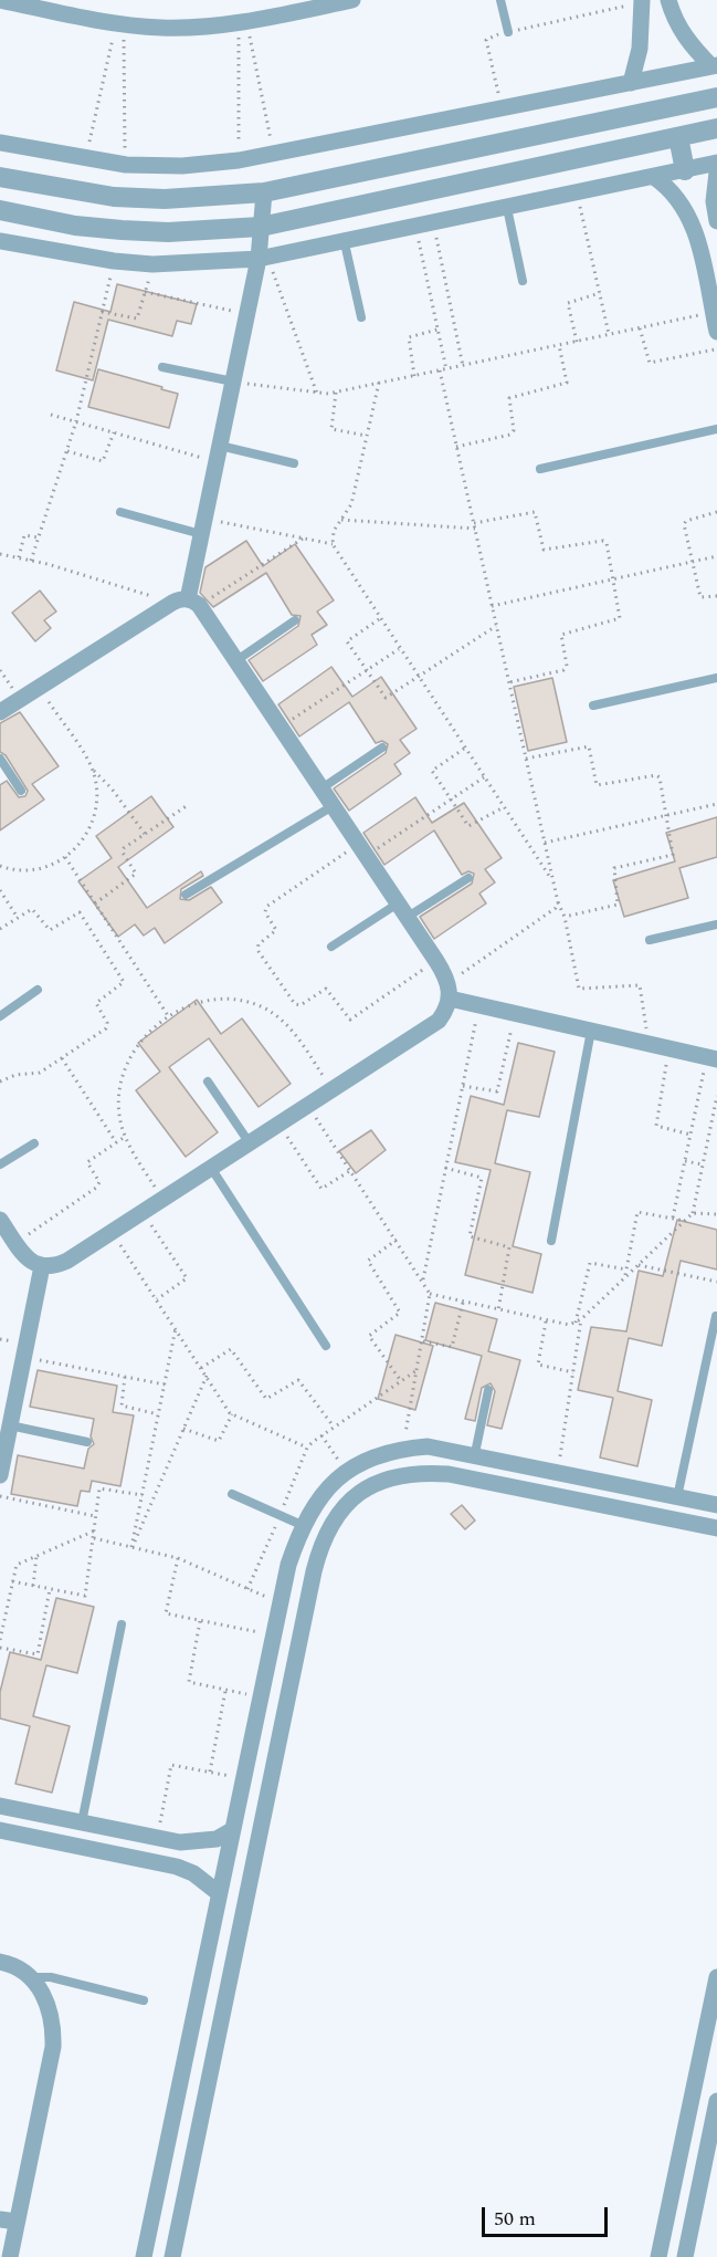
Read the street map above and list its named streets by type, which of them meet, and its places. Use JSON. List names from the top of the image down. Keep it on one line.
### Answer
{"scale_bar":"50 m"}
